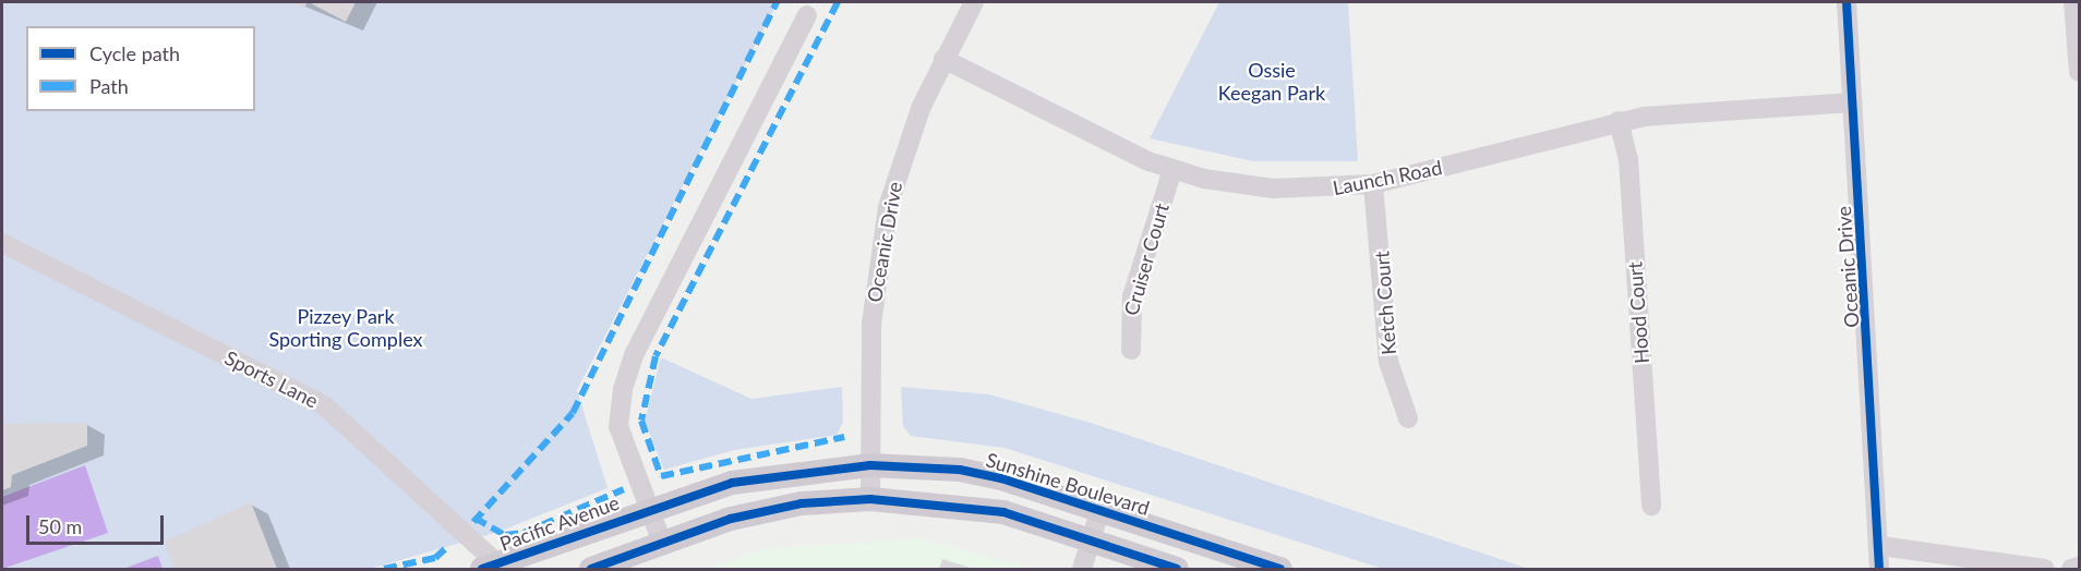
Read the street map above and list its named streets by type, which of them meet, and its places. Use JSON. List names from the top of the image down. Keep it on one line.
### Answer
{"streets":{"main road":["Sunshine Boulevard","Pacific Avenue"],"street":["Launch Road","Oceanic Drive","Cruiser Court","Ketch Court","Hood Court","Sports Lane"]},"crossings":[["Launch Road","Oceanic Drive"],["Launch Road","Cruiser Court"],["Launch Road","Ketch Court"],["Launch Road","Hood Court"],["Oceanic Drive","Sunshine Boulevard"],["Sports Lane","Pacific Avenue"],["Sunshine Boulevard","Pacific Avenue"]],"parks":["Ossie Keegan Park","Pizzey Park Sporting Complex"],"legend":["Cycle path","Path"],"scale_bar":"50 m"}
